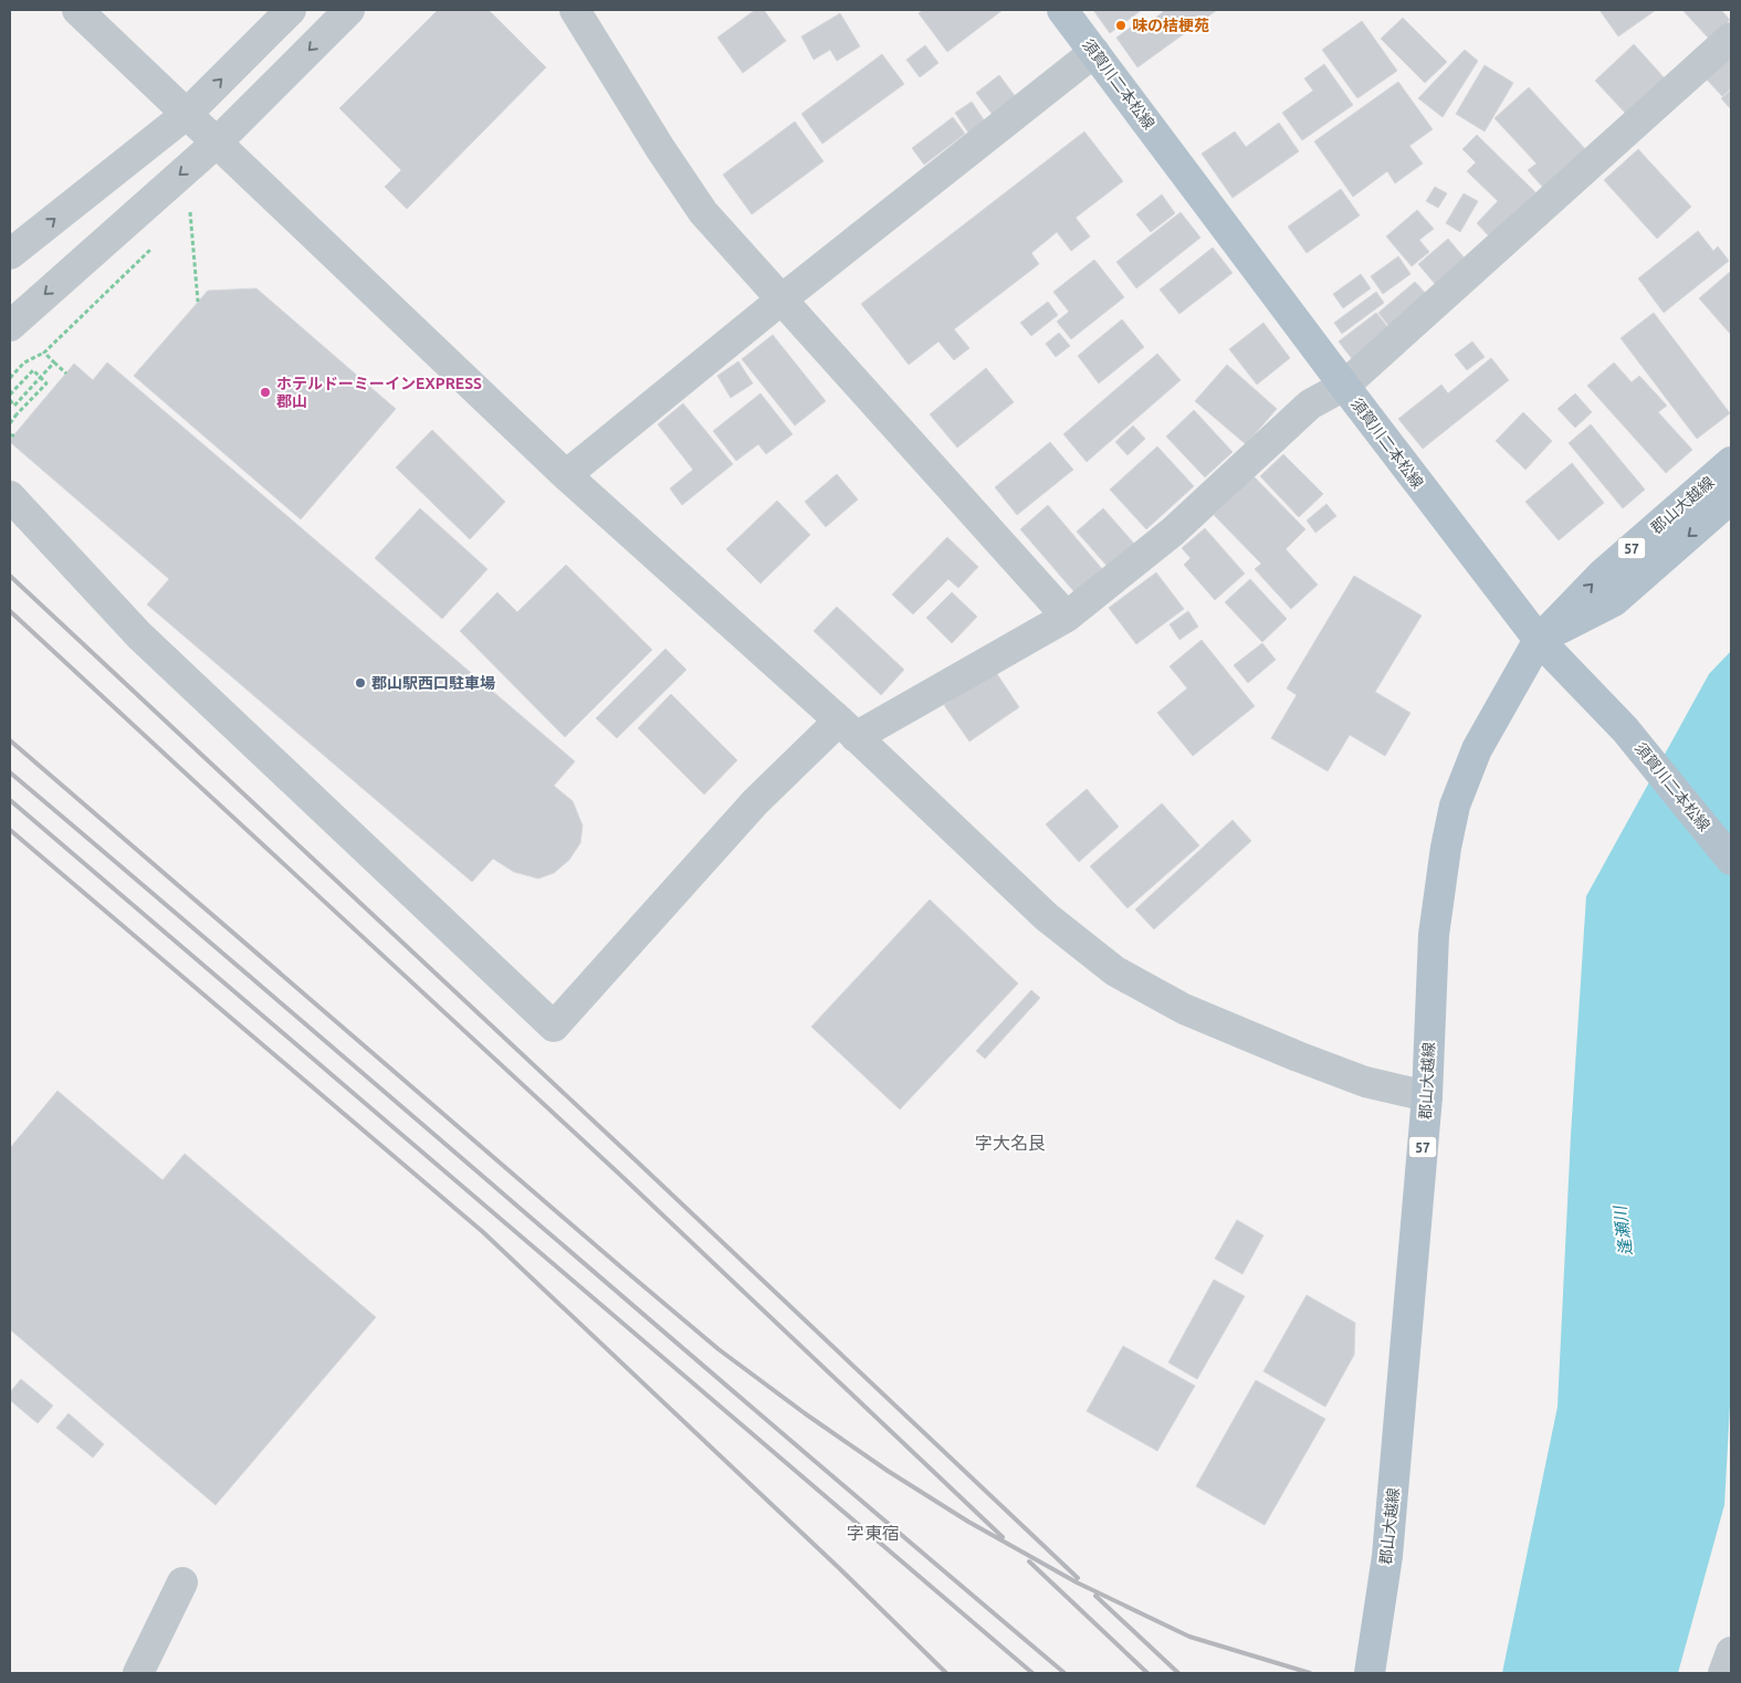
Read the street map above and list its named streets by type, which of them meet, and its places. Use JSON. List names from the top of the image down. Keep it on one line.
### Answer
{"streets":{"main road":["須賀川二本松線","郡山大越線","57"]},"crossings":[["須賀川二本松線","郡山大越線"]],"districts":["字大名艮","字東宿"],"water":["逢瀬川"],"places":["味の桔梗苑","ホテルドーミーインEXPRESS 郡山","郡山駅西口駐車場"]}
